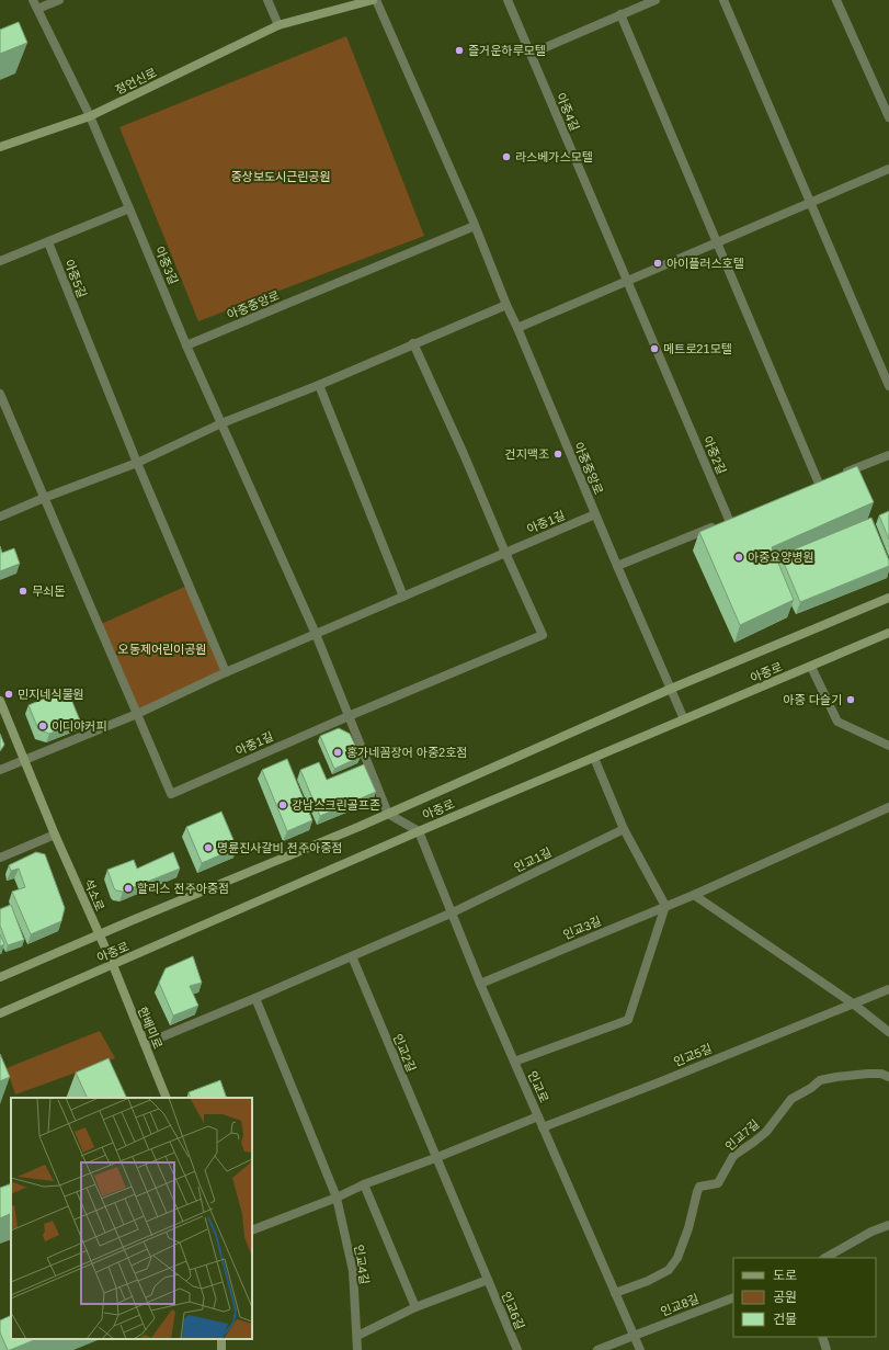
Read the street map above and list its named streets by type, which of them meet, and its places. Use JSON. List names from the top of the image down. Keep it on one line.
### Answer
{"streets":{"street":["정언신로","아중4길","아중3길","아중5길","아중중앙로","아중2길","아중1길","아중로","인교1길","석소로","인교3길","한배미로","인교2길","인교5길","인교로","인교7길","인교4길","인교8길","인교6길"]},"crossings":[["정언신로","아중3길"],["아중4길","아중2길"],["아중3길","아중중앙로"],["아중3길","아중1길"],["아중중앙로","아중2길"],["아중중앙로","아중1길"],["아중중앙로","아중로"],["아중1길","석소로"],["아중로","석소로"],["아중로","한배미로"],["아중로","인교로"],["인교1길","인교로"],["석소로","한배미로"],["인교3길","인교로"],["인교5길","인교로"],["인교로","인교7길"],["인교로","인교8길"]],"parks":["중상보도시근린공원","오동제어린이공원"],"places":["즐거운하루모텔","라스베가스모텔","아이플러스호텔","메트로21모텔","건지맥조","아중요양병원","무쇠돈","민지네식물원","아중 다슬기","이디야커피","홍가네꼼장어 아중2호점","강남스크린골프존","명륜진사갈비 전주아중점","할리스 전주아중점"],"legend":["도로","공원","건물"]}
